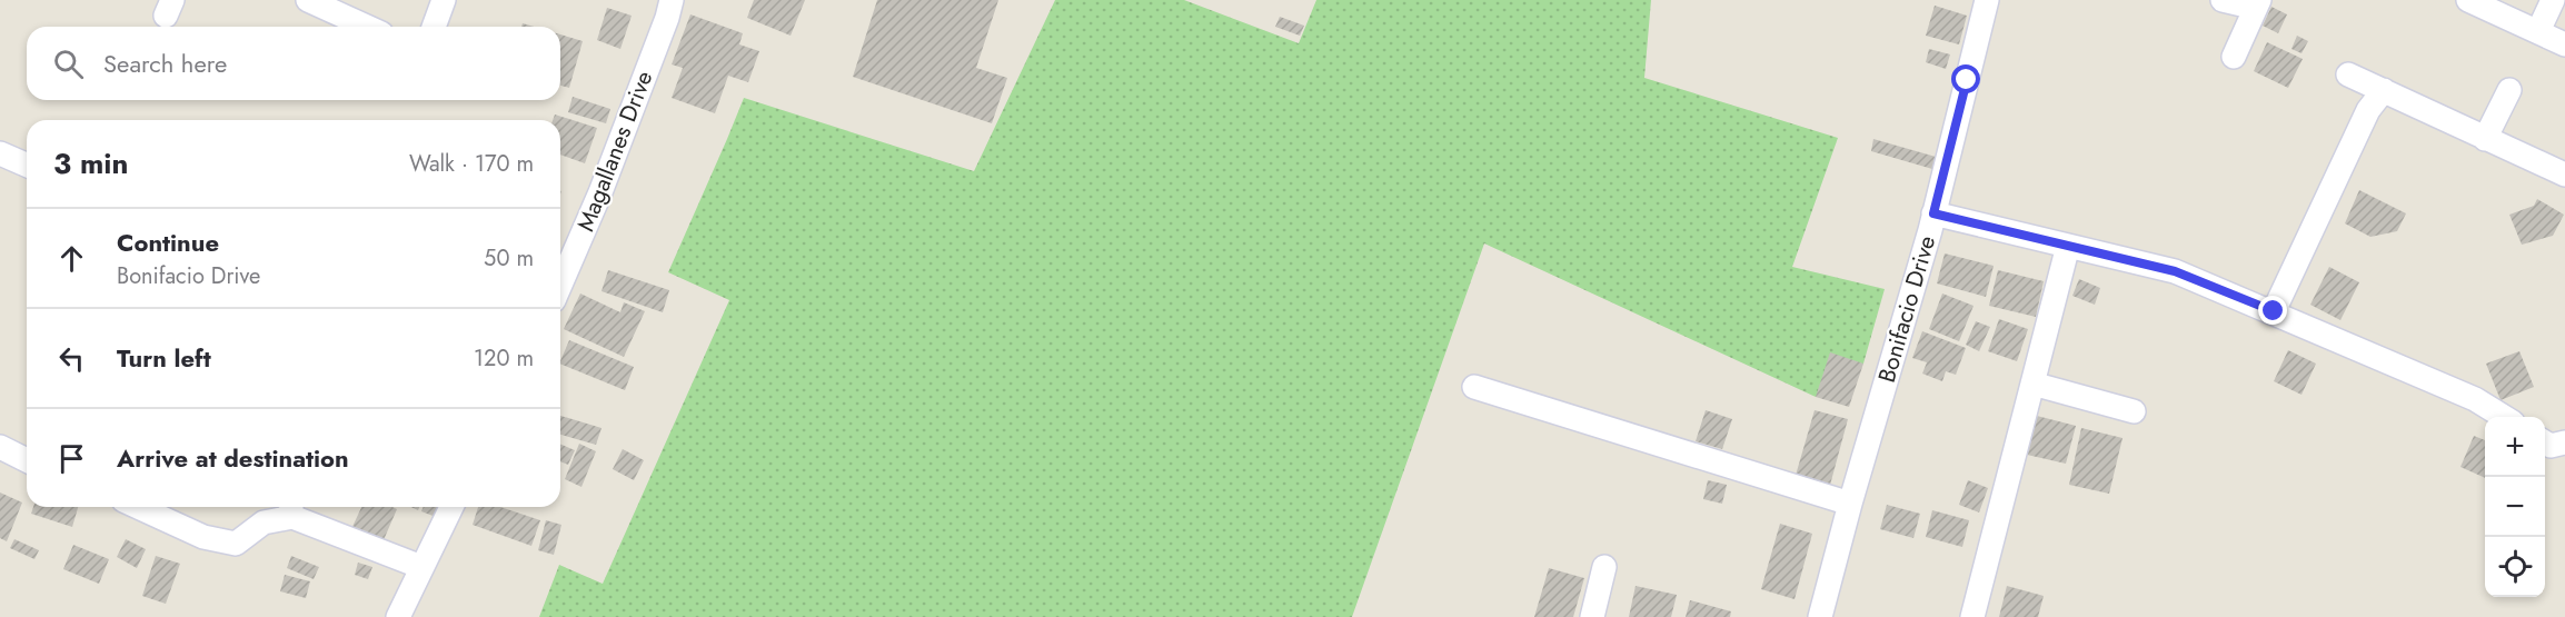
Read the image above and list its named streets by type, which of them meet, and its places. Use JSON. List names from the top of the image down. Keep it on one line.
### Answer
{"streets":{"street":["Magallanes Drive","Bonifacio Drive"]},"page":{"search":"Search here","heading":["3 min","Walk · 170 m"],"list":[["Continue","Bonifacio Drive","50 m"],["Turn left","120 m"],"Arrive at destination"],"map_buttons":["+","−"]}}
